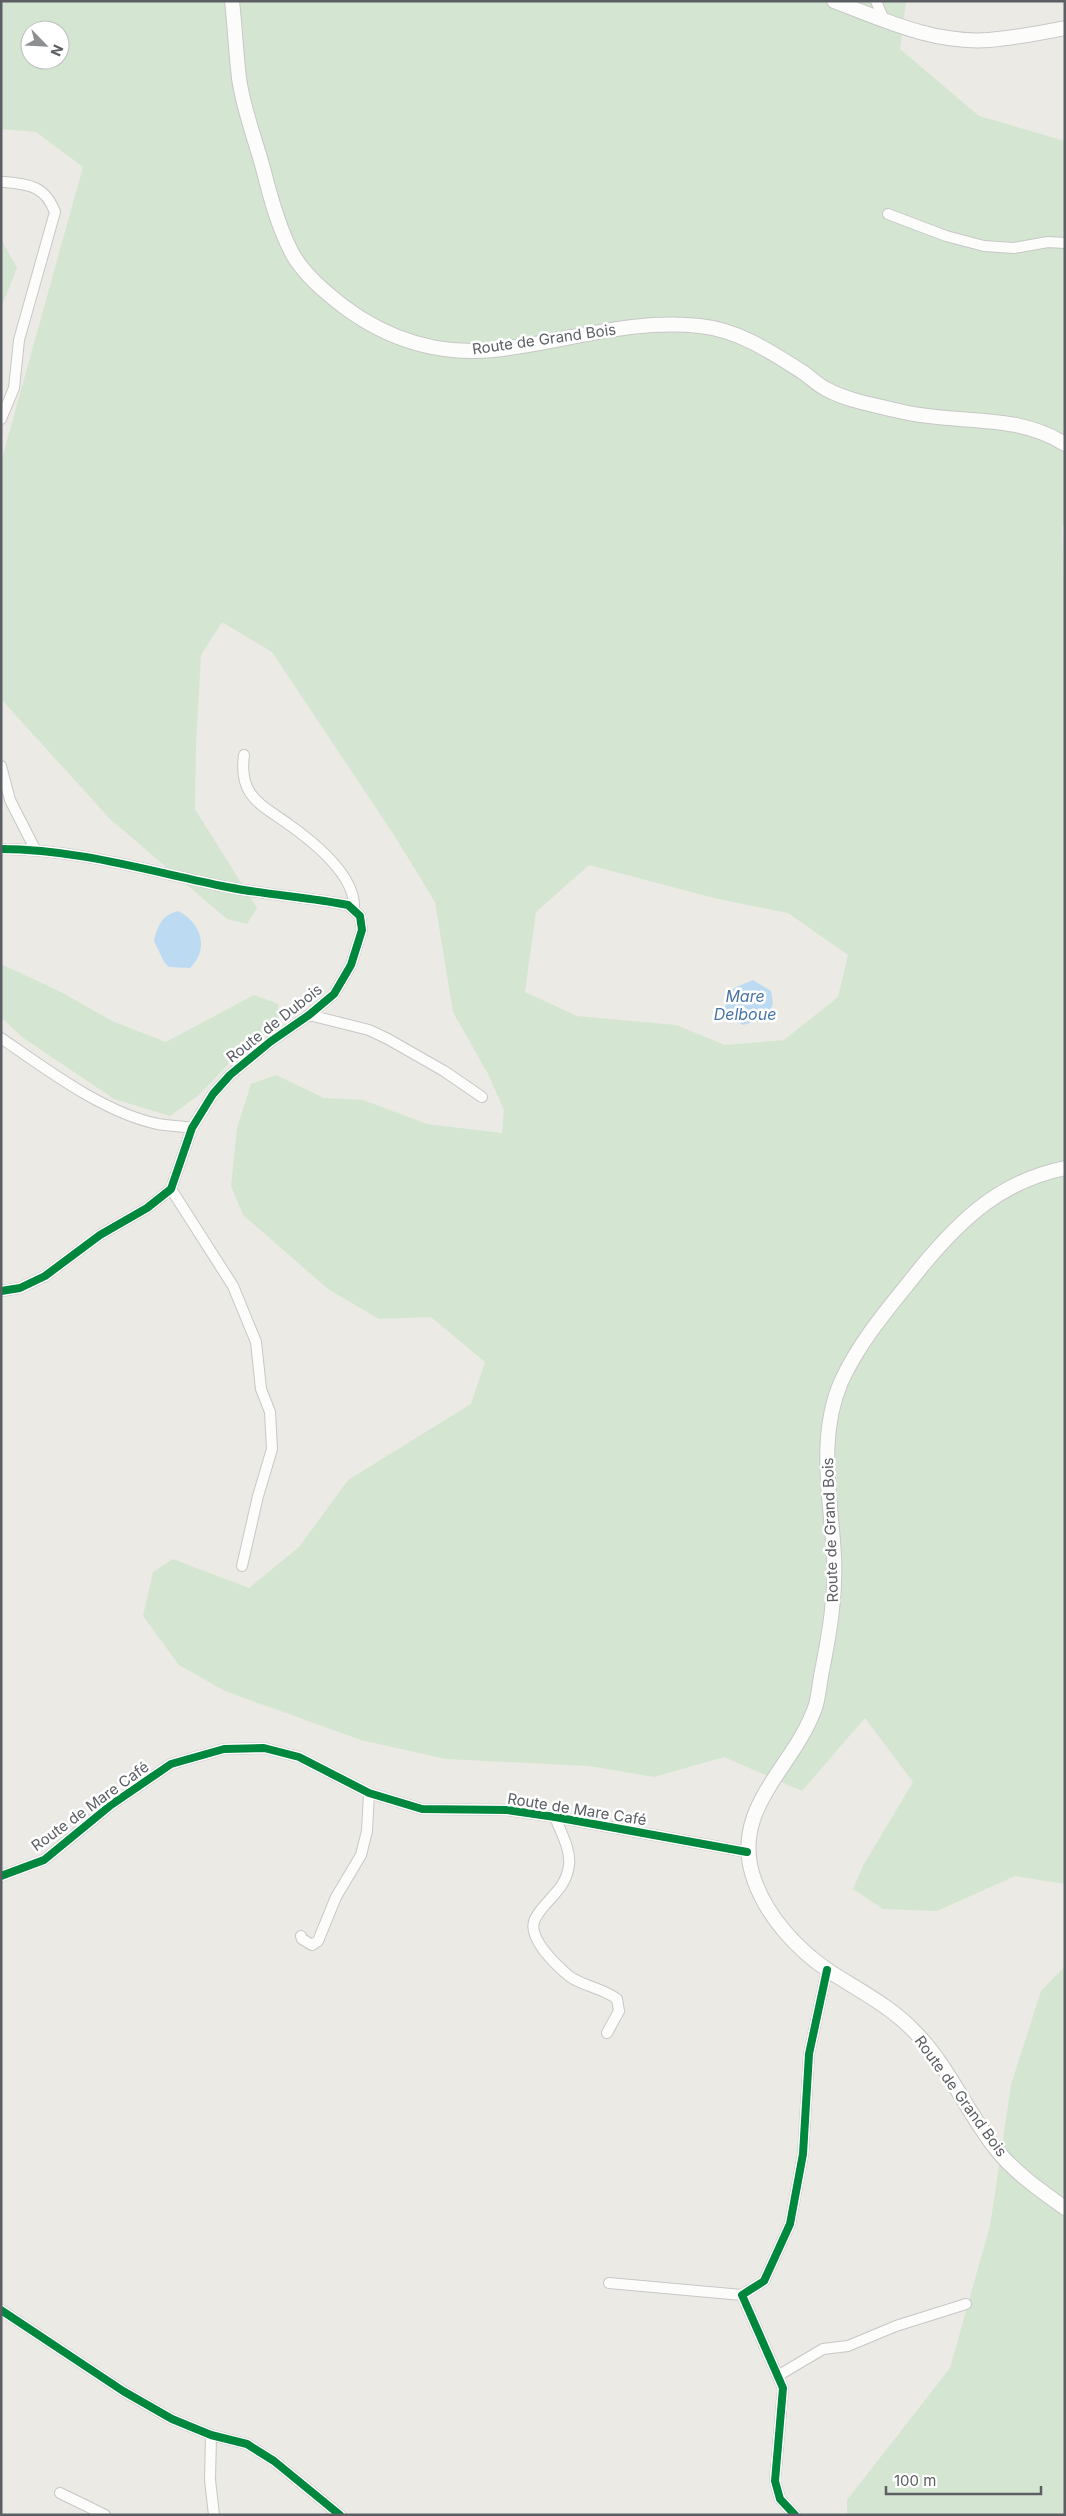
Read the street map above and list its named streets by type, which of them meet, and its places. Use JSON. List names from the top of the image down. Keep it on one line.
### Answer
{"streets":{"main road":["Route de Grand Bois"],"street":["Route de Dubois","Route de Mare Café"]},"crossings":[["Route de Grand Bois","Route de Mare Café"]],"water":["Mare Delboue"],"scale_bar":"100 m","north":"bottom right"}
